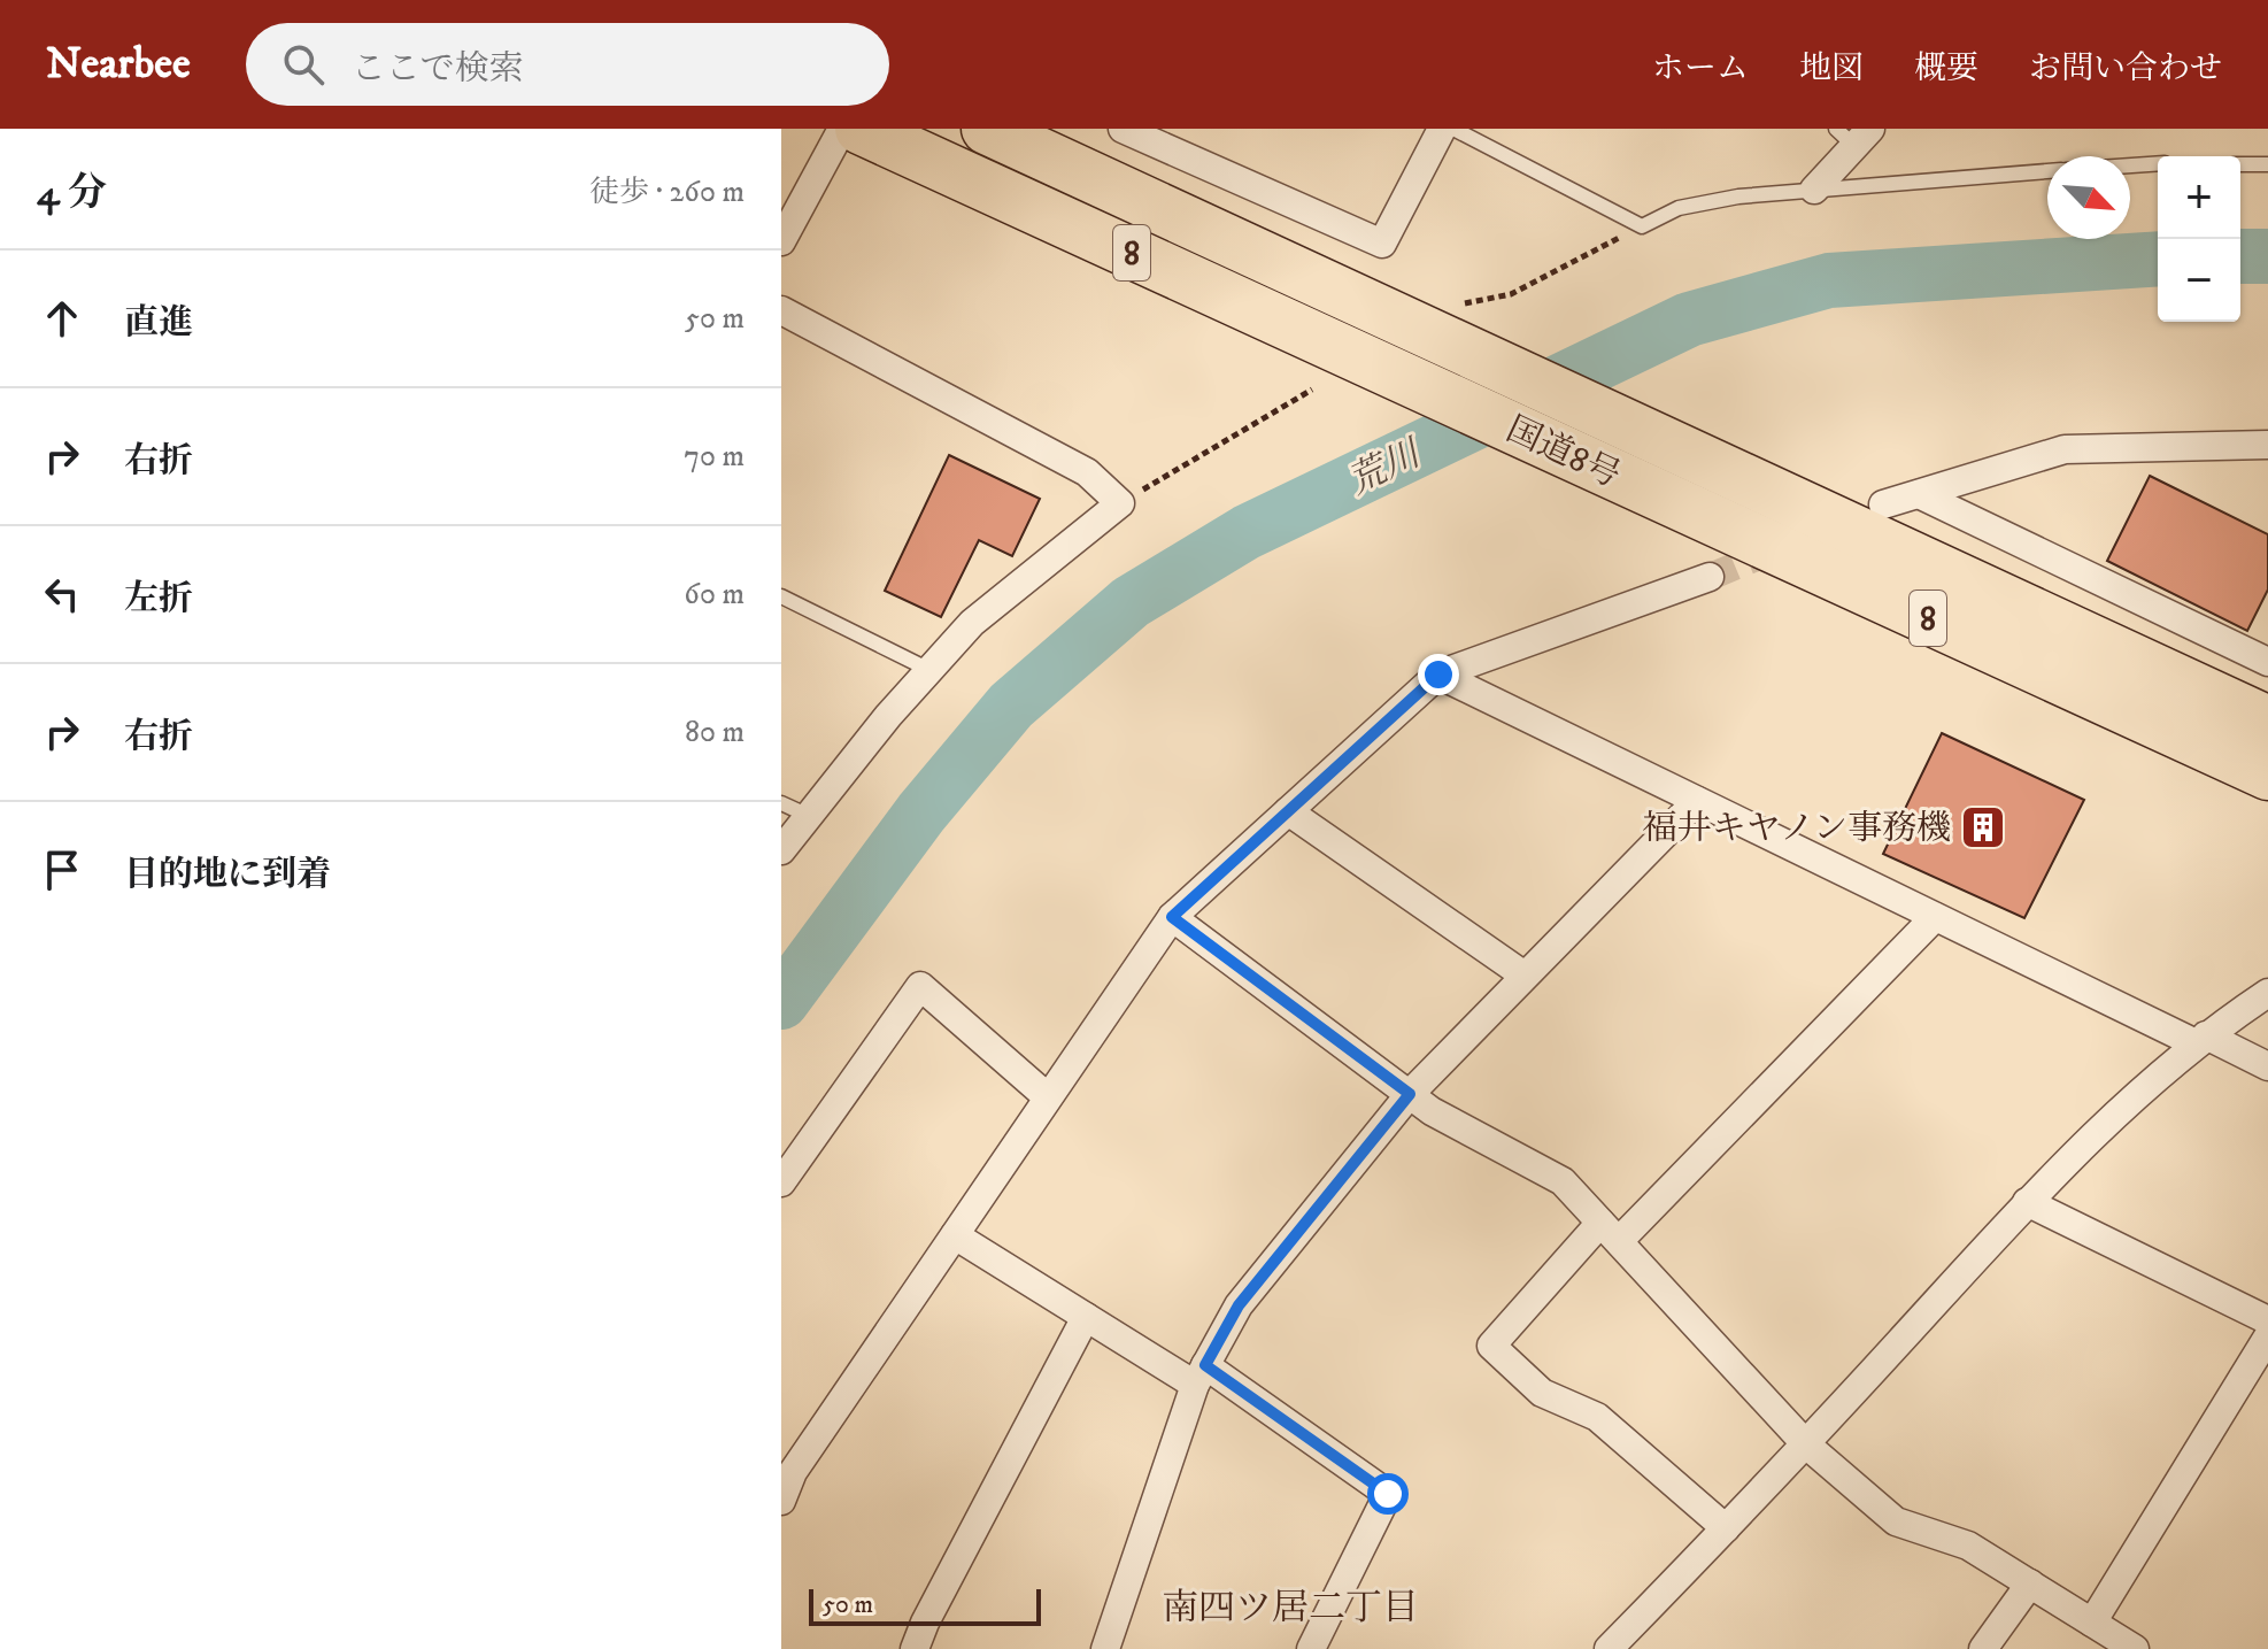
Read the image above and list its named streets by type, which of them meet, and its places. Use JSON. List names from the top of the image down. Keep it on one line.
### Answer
{"streets":{"highway":["8","国道8号"]},"districts":["南四ツ居二丁目"],"water":["荒川"],"places":{"building":["福井キヤノン事務機"]},"scale_bar":"50 m","north":"bottom right","page":{"header":"Nearbee","search":"ここで検索","nav":["ホーム","地図","概要","お問い合わせ"],"heading":["4 分","徒歩 · 260 m"],"map_buttons":["+","−"],"list":[["直進","50 m"],["右折","70 m"],["左折","60 m"],["右折","80 m"],"目的地に到着"],"scale":"50 m"}}
